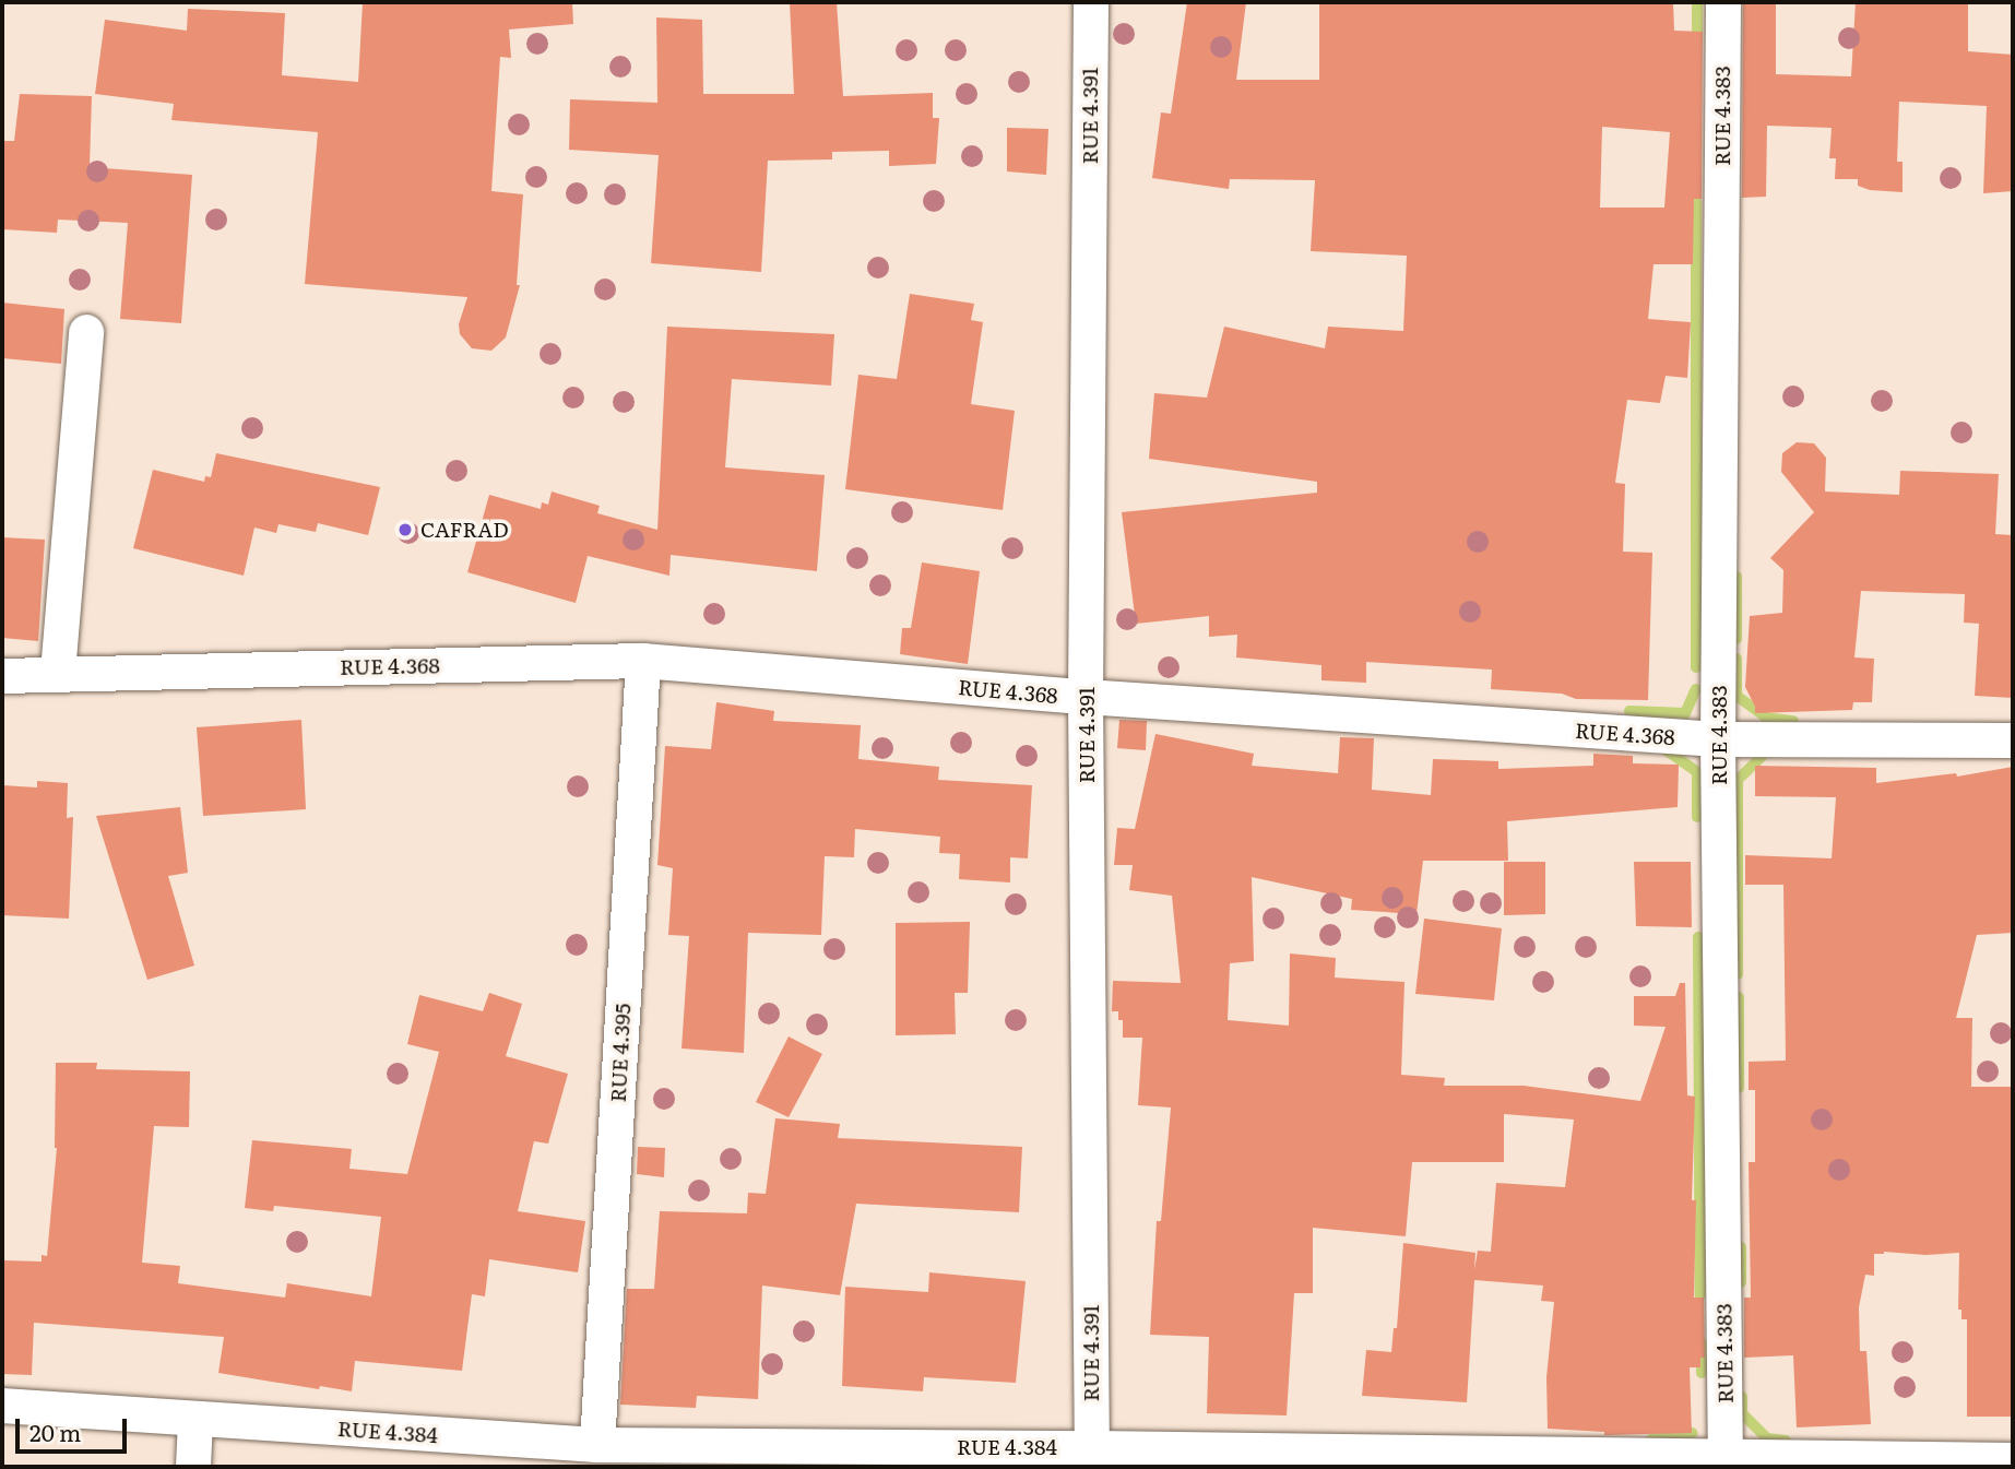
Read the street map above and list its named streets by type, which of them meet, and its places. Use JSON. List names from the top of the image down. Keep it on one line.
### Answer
{"streets":{"street":["RUE 4.391","RUE 4.383","RUE 4.368","RUE 4.395","RUE 4.384"]},"crossings":[["RUE 4.391","RUE 4.368"],["RUE 4.391","RUE 4.384"],["RUE 4.383","RUE 4.368"],["RUE 4.383","RUE 4.384"],["RUE 4.368","RUE 4.395"],["RUE 4.395","RUE 4.384"]],"places":["CAFRAD"],"scale_bar":"20 m"}
